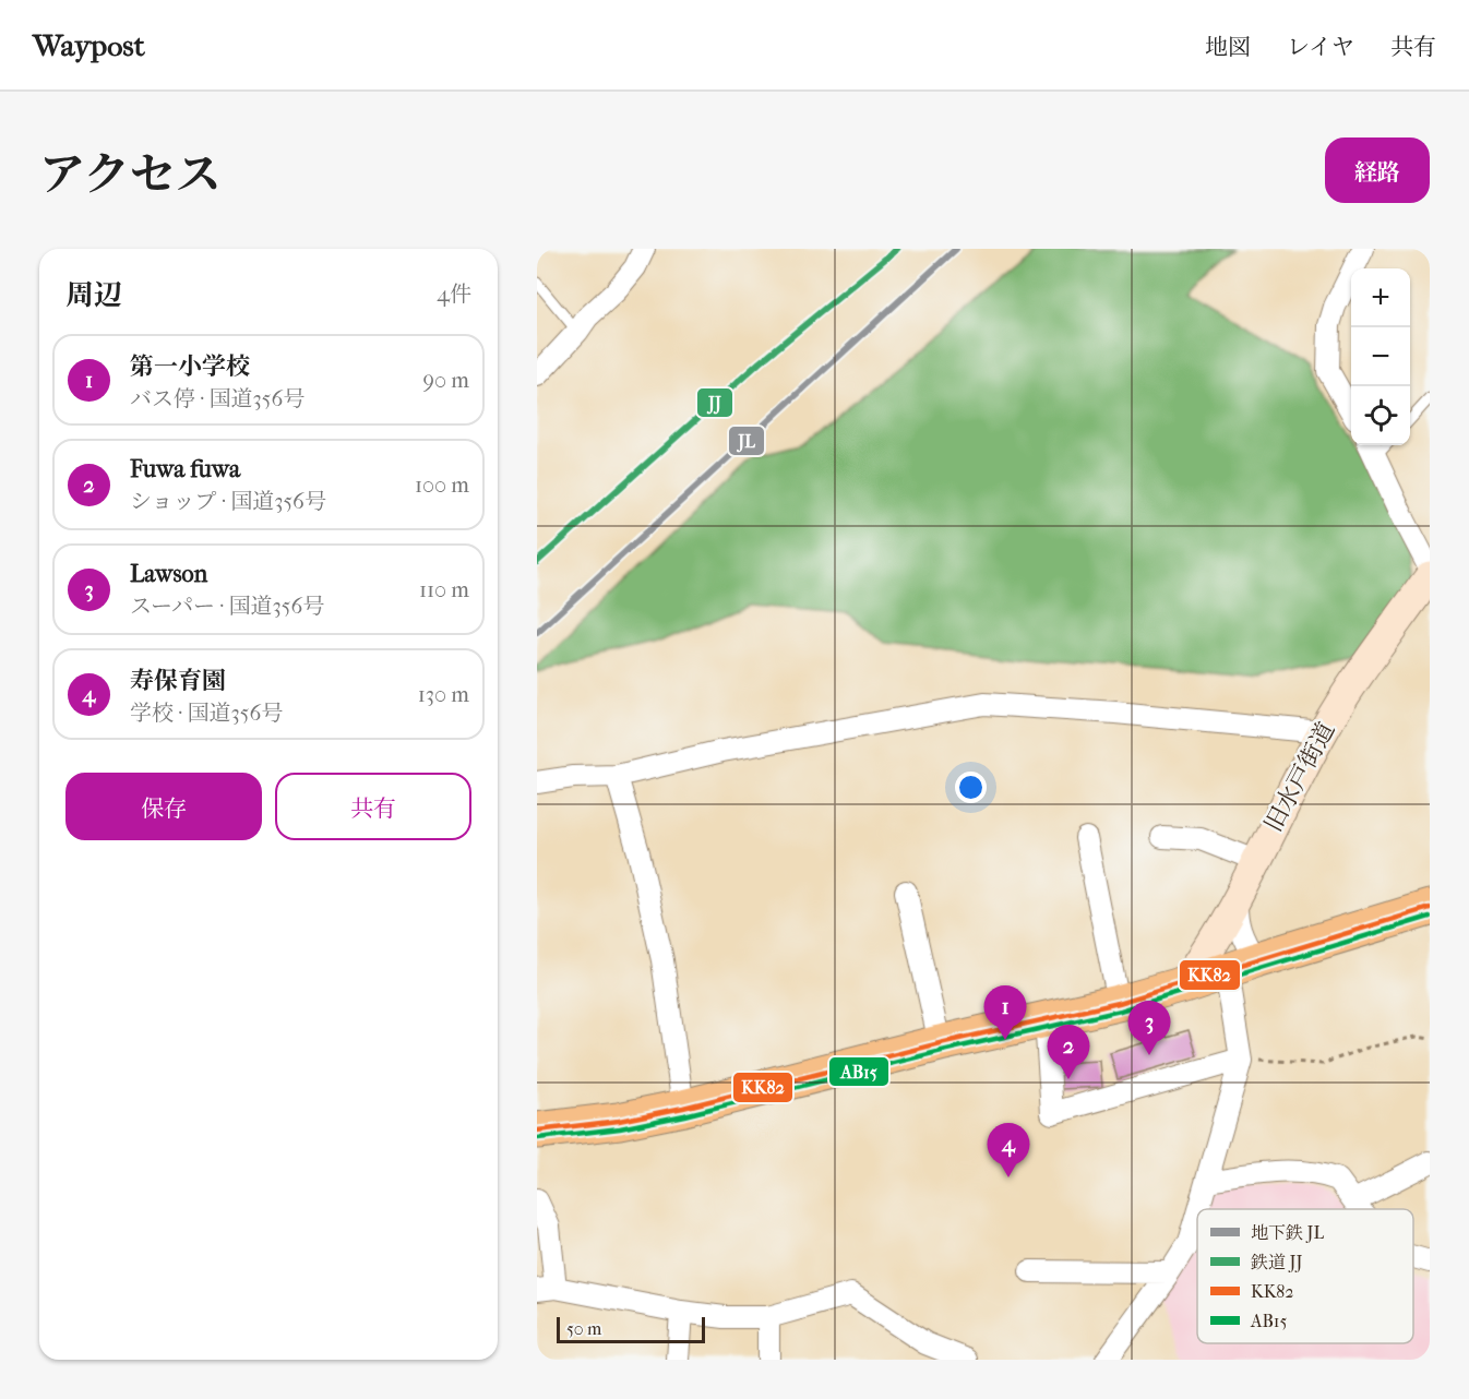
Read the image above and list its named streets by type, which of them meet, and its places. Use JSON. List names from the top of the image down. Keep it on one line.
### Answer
{"streets":{"street":["旧水戸街道"]},"lines":["metro line JL","rail line JJ","transit line KK82","transit line AB15"],"legend":["地下鉄 JL","鉄道 JJ","KK82","AB15"],"scale_bar":"50 m","page":{"header":"Waypost","nav":["地図","レイヤ","共有"],"title":"アクセス","buttons":["経路",["保存","共有"]],"heading":["周辺","4件"],"map_buttons":["+","−"],"list":[{"mark":"1","name":"第一小学校","note":"バス停 · 国道356号","value":"90 m"},{"mark":"2","name":"Fuwa fuwa","note":"ショップ · 国道356号","value":"100 m"},{"mark":"3","name":"Lawson","note":"スーパー · 国道356号","value":"110 m"},{"mark":"4","name":"寿保育園","note":"学校 · 国道356号","value":"130 m"}],"pins":["1","3","2","4"],"scale":"50 m"}}
